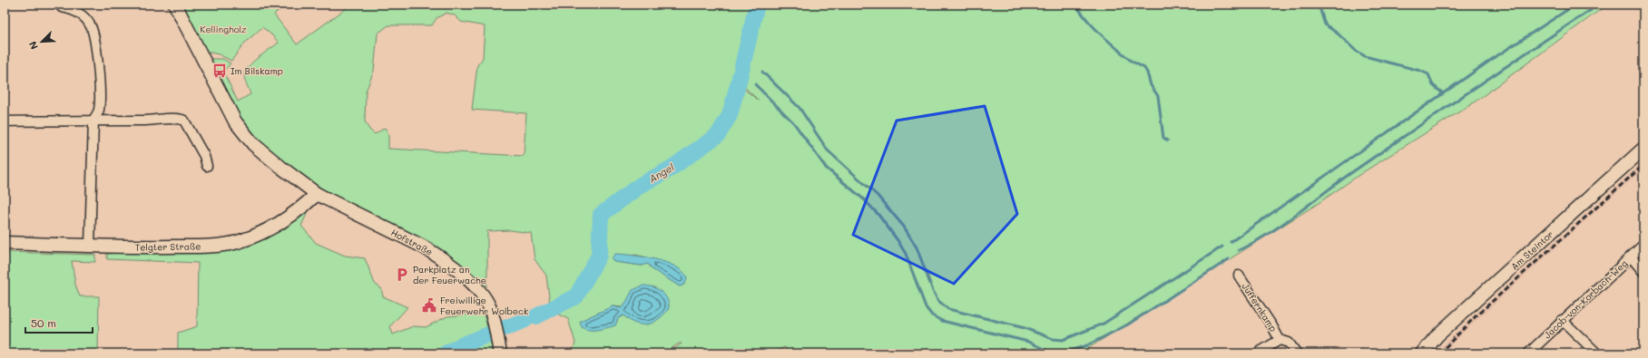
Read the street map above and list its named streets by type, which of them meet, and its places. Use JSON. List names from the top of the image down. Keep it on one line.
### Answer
{"streets":{"street":["Hofstraße","Telgter Straße","Am Steintor","Jacob-von-Korbach-Weg","Juffernkamp"]},"crossings":[["Hofstraße","Telgter Straße"]],"water":["Angel"],"parks":["Kellingholz"],"places":{"bus stop":["Im Bilskamp"],"parking":["Parkplatz an der Feuerwache"],"public building":["Freiwillige Feuerwehr Wolbeck"]},"scale_bar":"50 m","north":"bottom left"}
